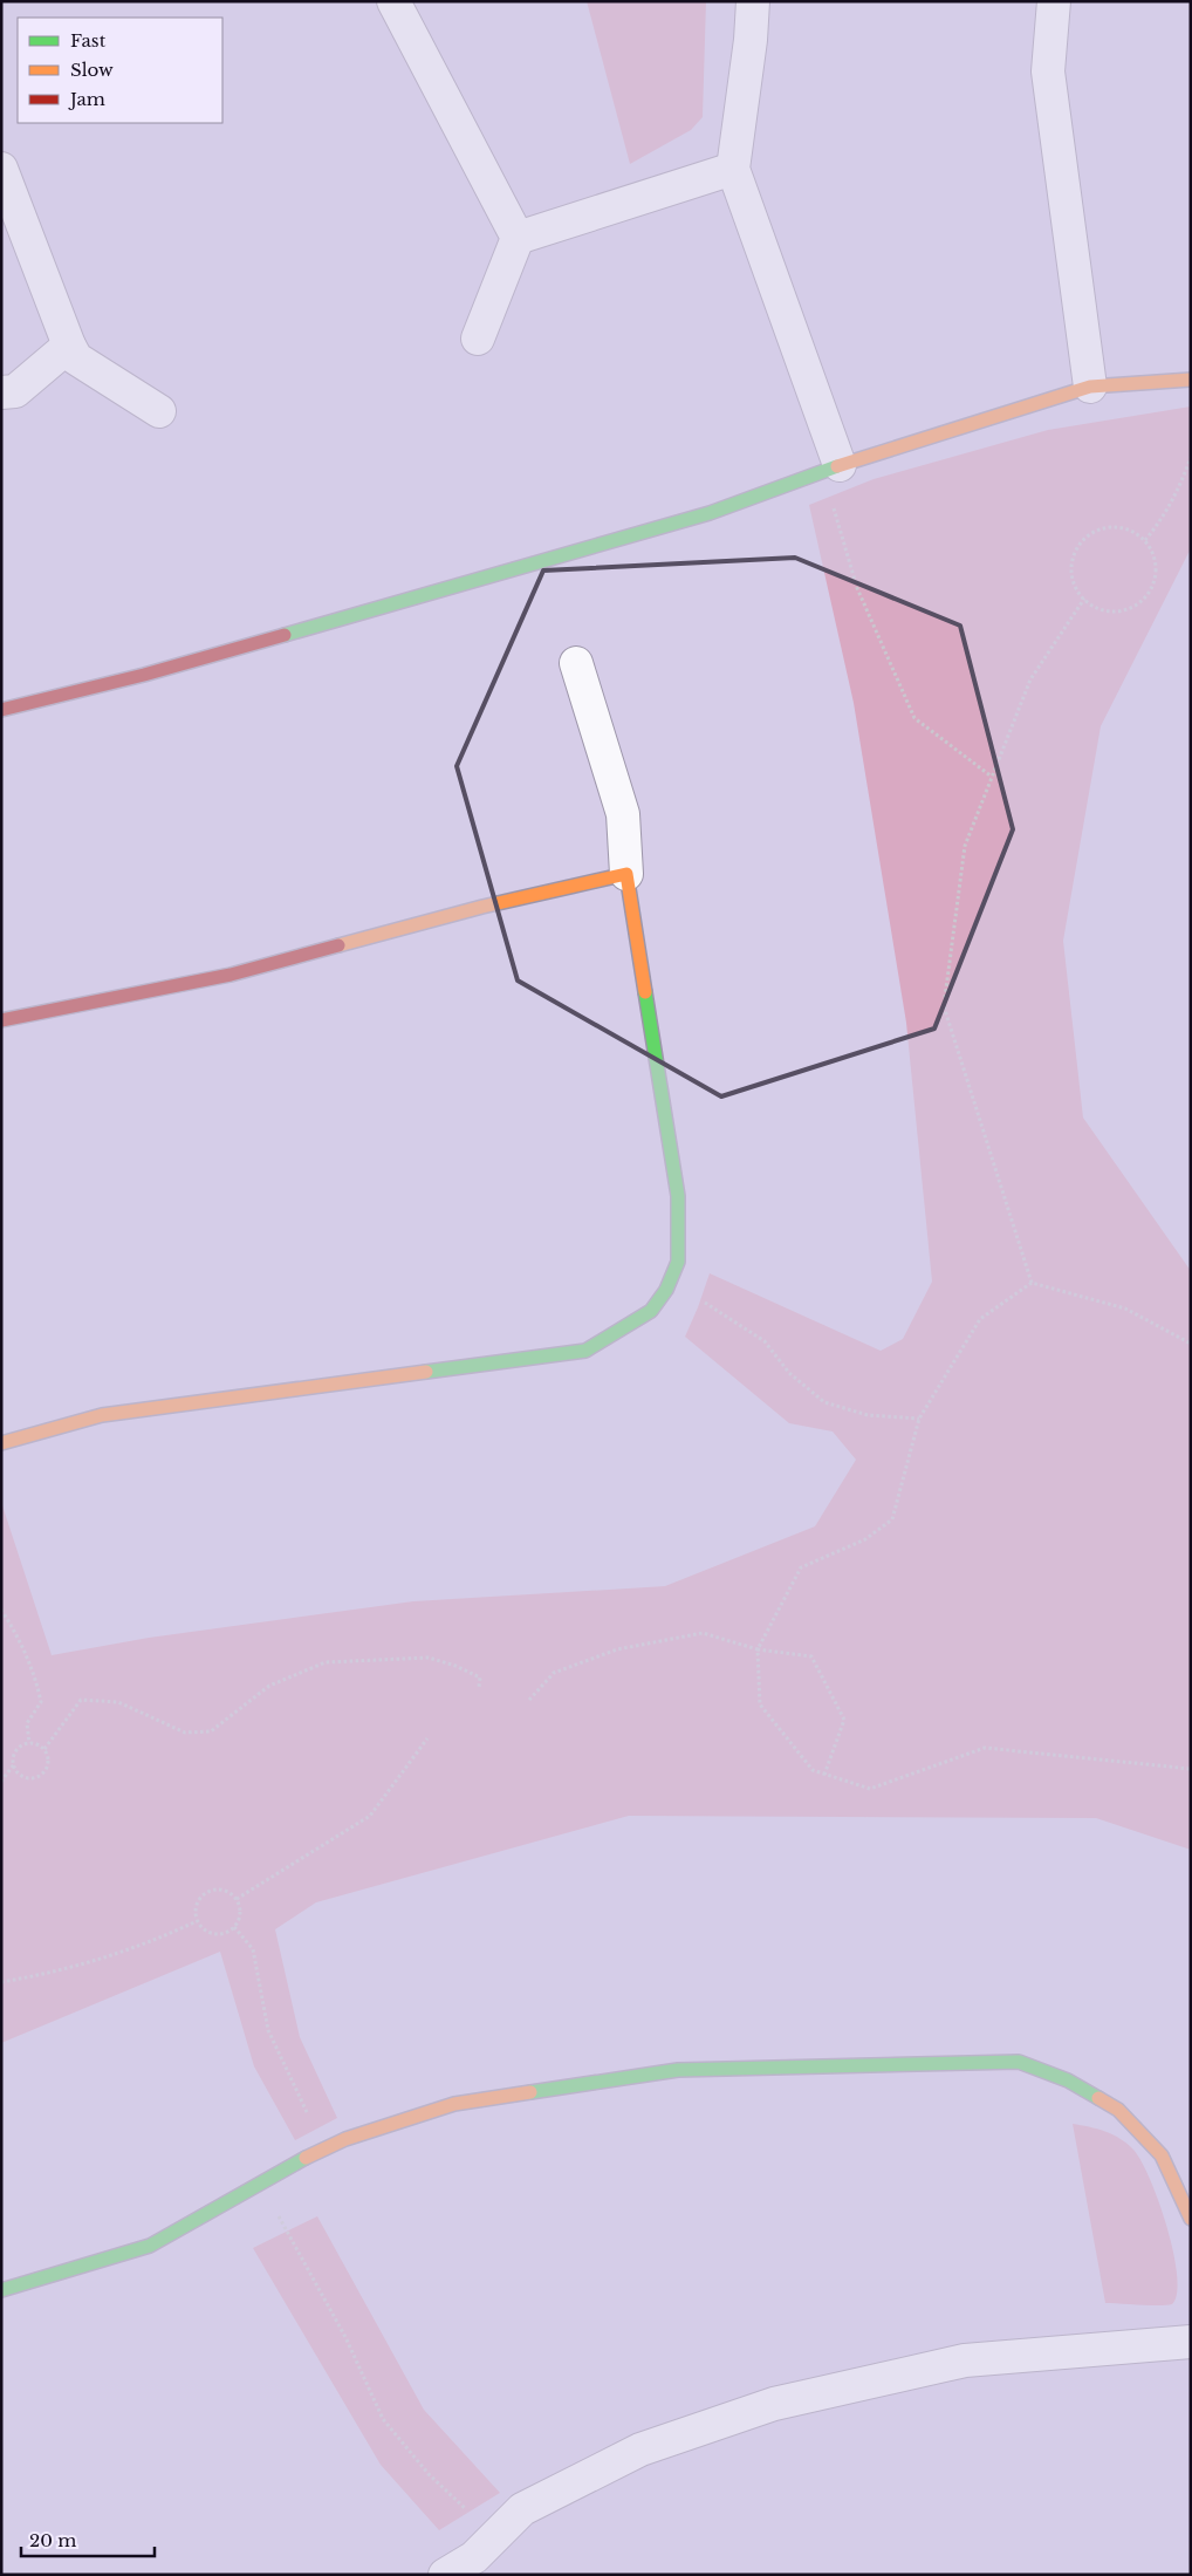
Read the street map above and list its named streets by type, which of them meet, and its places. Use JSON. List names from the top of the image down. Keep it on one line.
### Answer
{"legend":["Fast","Slow","Jam"],"scale_bar":"20 m"}
